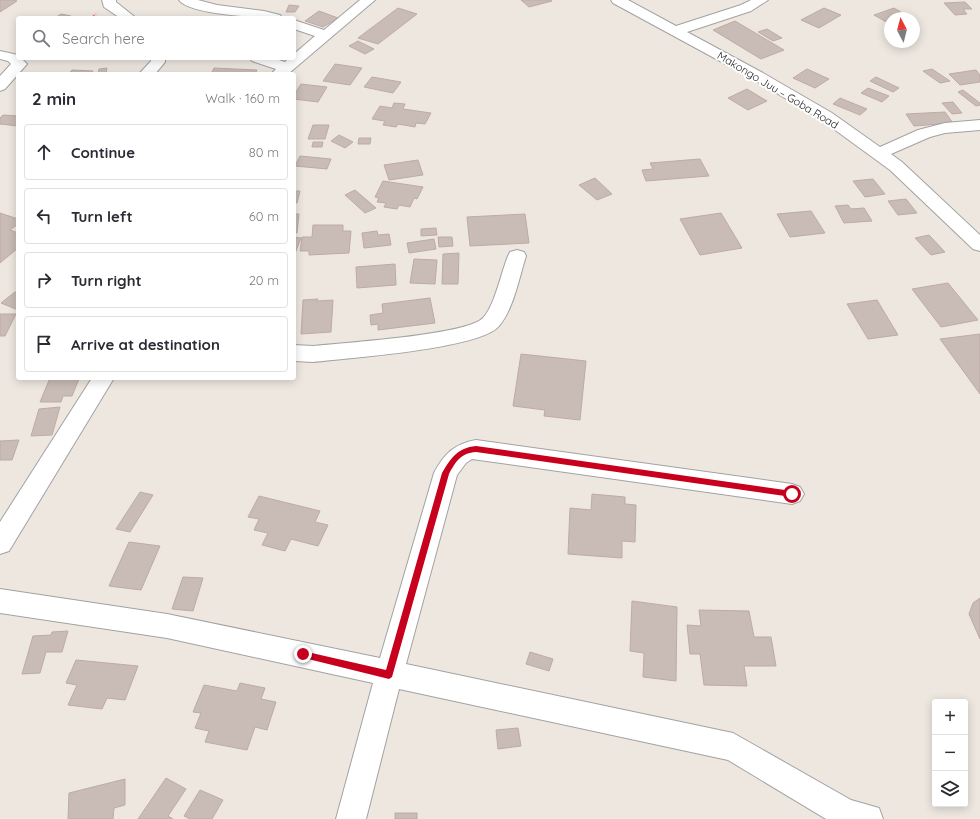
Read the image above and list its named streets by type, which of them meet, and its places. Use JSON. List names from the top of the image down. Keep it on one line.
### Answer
{"streets":{"street":["Makongo Juu – Goba Road"]},"north":"top","page":{"search":"Search here","heading":["2 min","Walk · 160 m"],"list":[["Continue","80 m"],["Turn left","60 m"],["Turn right","20 m"],"Arrive at destination"],"map_buttons":["+","−"]}}
